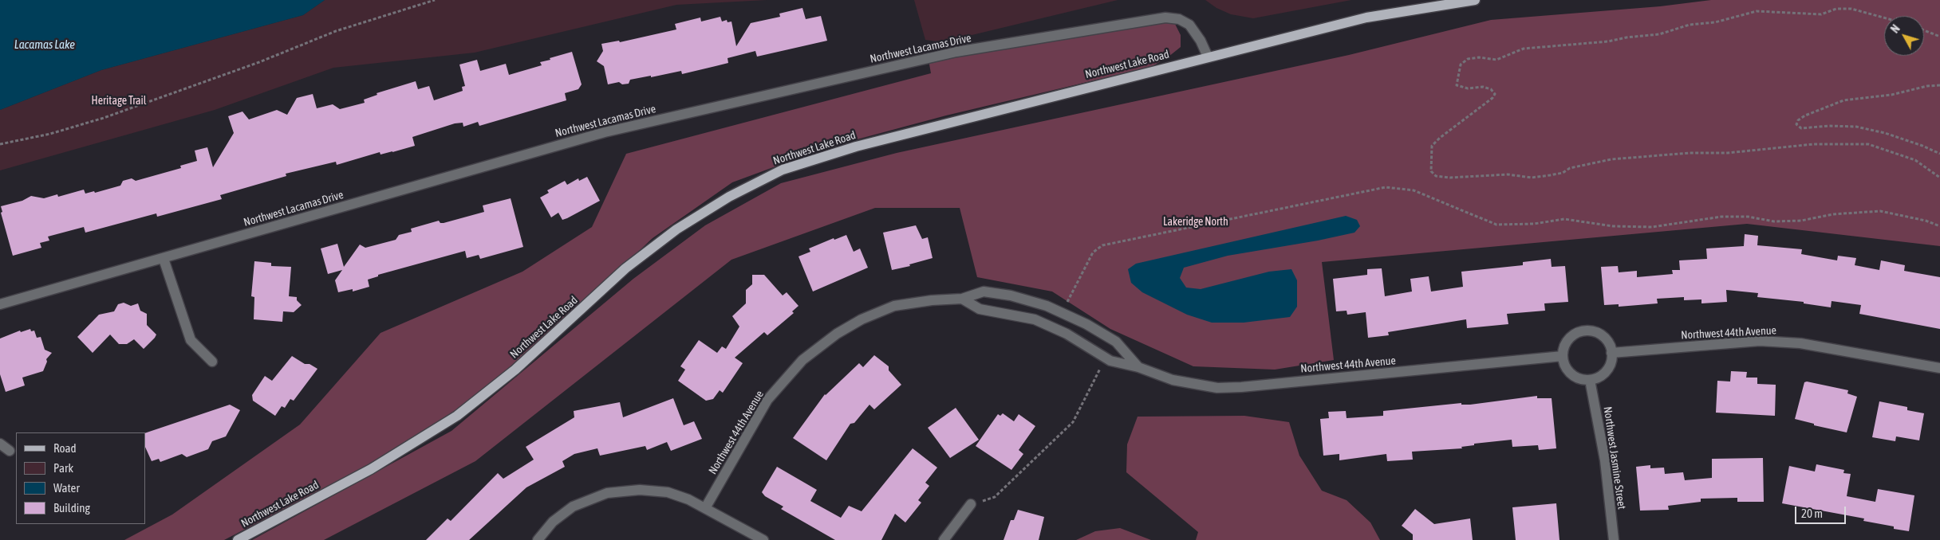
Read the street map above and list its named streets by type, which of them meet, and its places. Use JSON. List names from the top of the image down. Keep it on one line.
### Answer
{"streets":{"main road":["Northwest Lake Road"],"street":["Northwest Lacamas Drive","Northwest 44th Avenue","Northwest Jasmine Street"]},"crossings":[["Northwest Lacamas Drive","Northwest Lake Road"],["Northwest 44th Avenue","Northwest Jasmine Street"]],"water":["Lacamas Lake"],"parks":["Heritage Trail","Lakeridge North"],"legend":["Road","Park","Water","Building"],"scale_bar":"20 m","north":"top left"}
